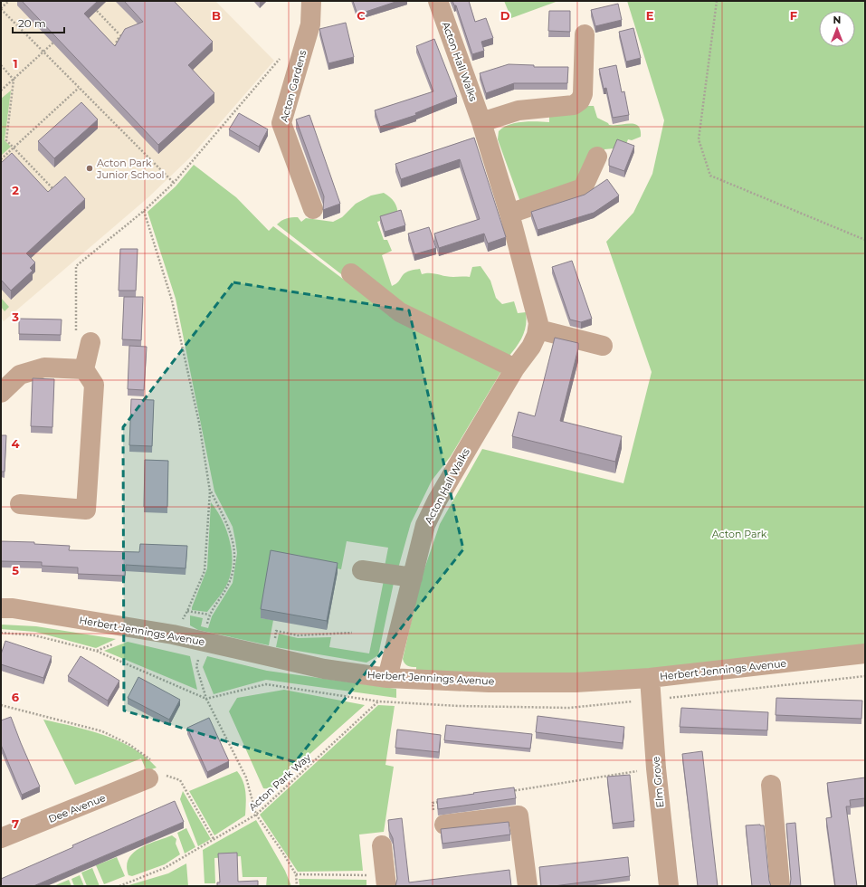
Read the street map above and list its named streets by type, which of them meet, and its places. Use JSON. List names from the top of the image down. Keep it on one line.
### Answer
{"streets":{"street":["Acton Hall Walks","Acton Gardens","Herbert Jennings Avenue","Elm Grove","Dee Avenue"],"path":["Acton Park Way"]},"crossings":[["Acton Hall Walks","Herbert Jennings Avenue"],["Herbert Jennings Avenue","Elm Grove"]],"parks":["Acton Park"],"places":["Acton Park Junior School"],"scale_bar":"20 m","north":"top","grid":{"columns":["B","C","D","E","F"],"rows":["1","2","3","4","5","6","7"]}}
